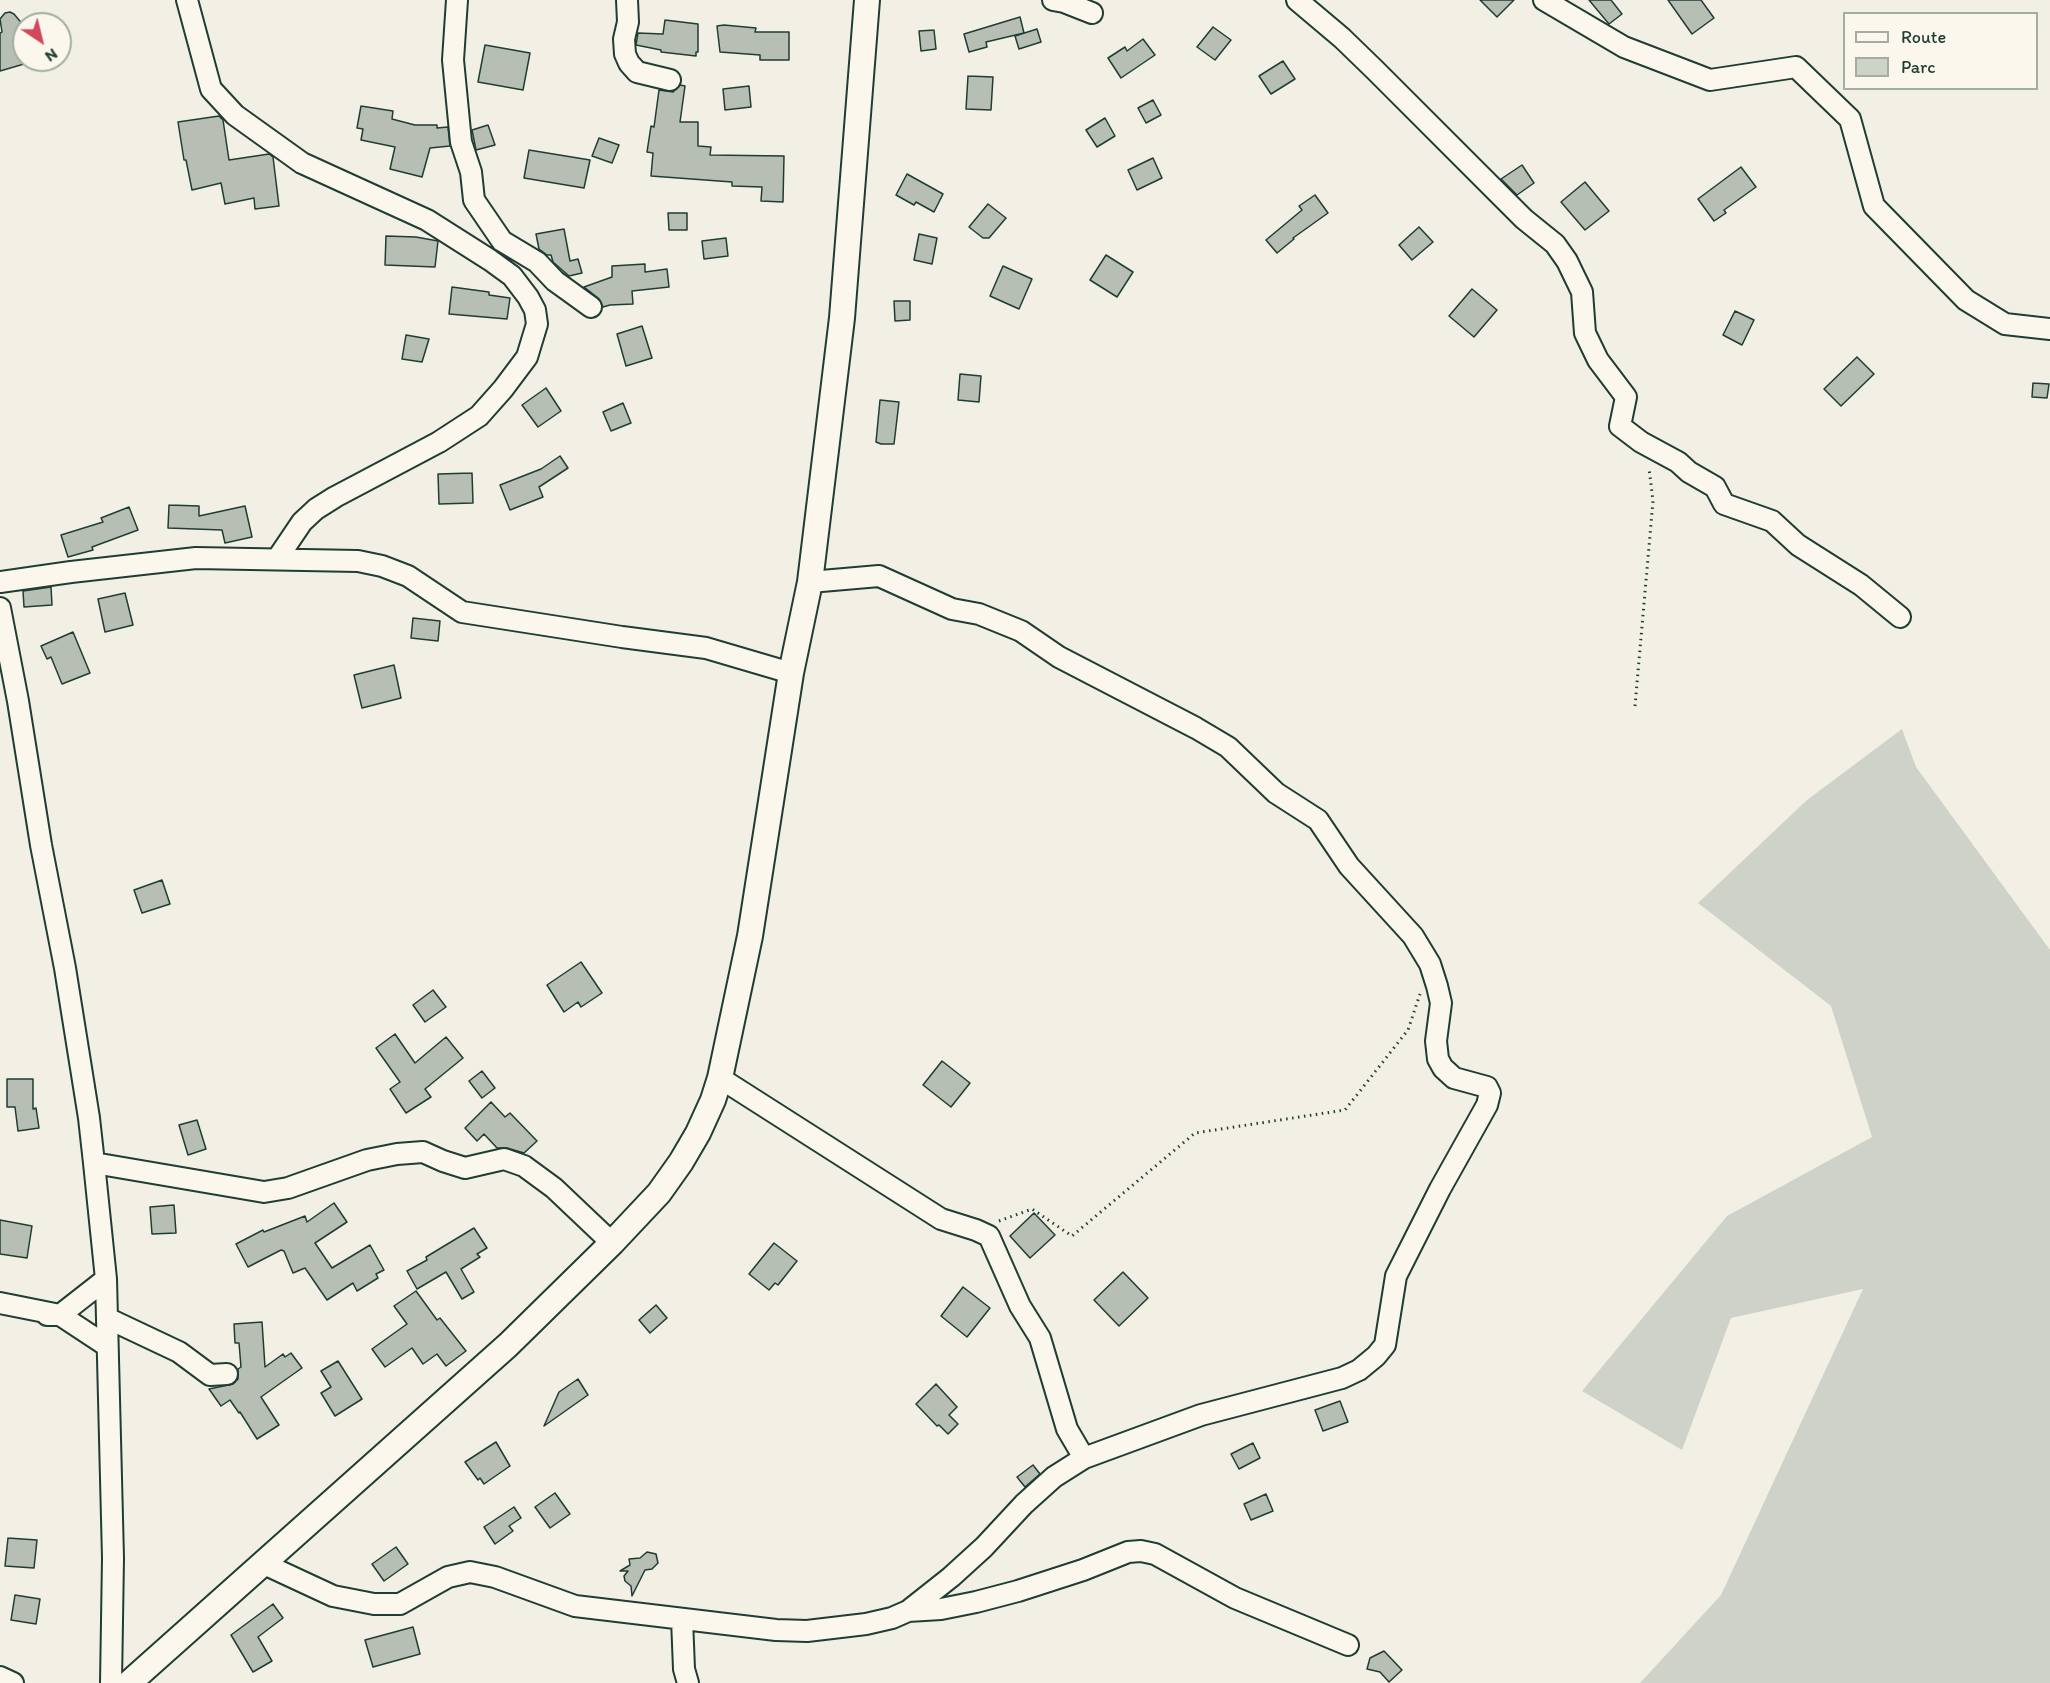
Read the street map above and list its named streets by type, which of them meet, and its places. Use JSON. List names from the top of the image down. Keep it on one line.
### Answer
{"legend":["Route","Parc"],"north":"bottom right"}
